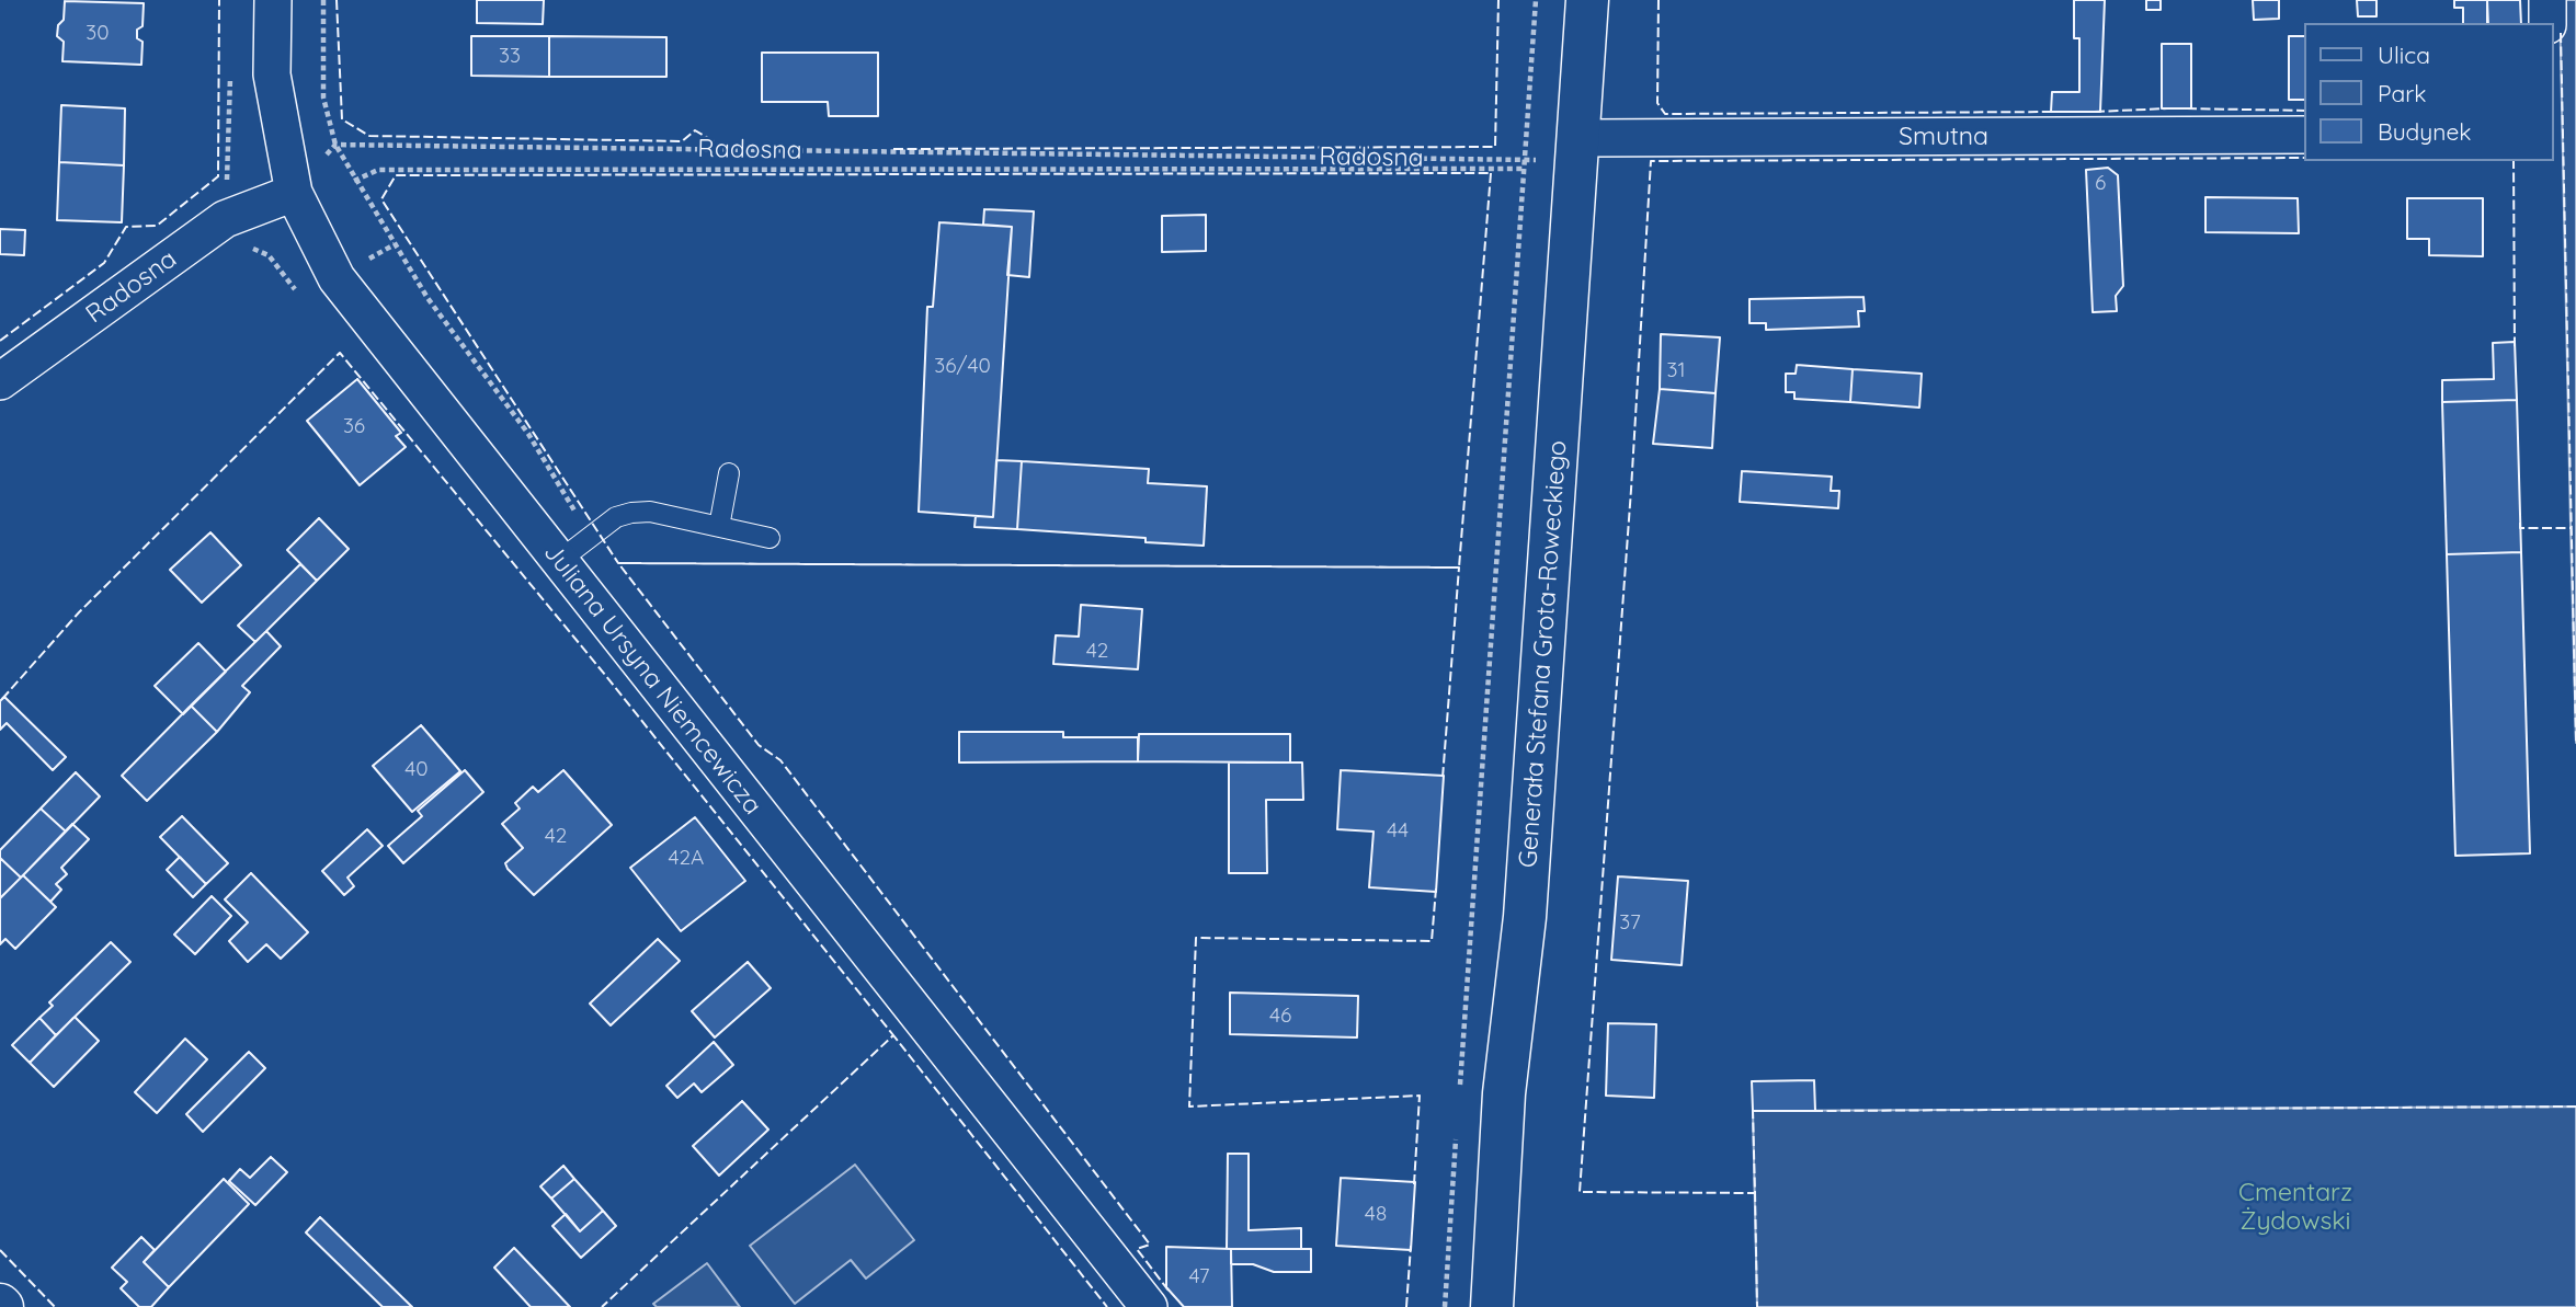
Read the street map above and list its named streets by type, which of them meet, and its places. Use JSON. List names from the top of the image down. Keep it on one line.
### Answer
{"streets":{"street":["Smutna","Radosna","Generała Stefana Grota-Roweckiego","Juliana Ursyna Niemcewicza"]},"crossings":[["Smutna","Radosna"],["Smutna","Generała Stefana Grota-Roweckiego"],["Radosna","Generała Stefana Grota-Roweckiego"],["Radosna","Juliana Ursyna Niemcewicza"]],"parks":["Cmentarz Żydowski"],"house_numbers":["30","33","6","36/40","31","36","42","40","44","42","42A","37","46","48","47"],"legend":["Ulica","Park","Budynek"]}
